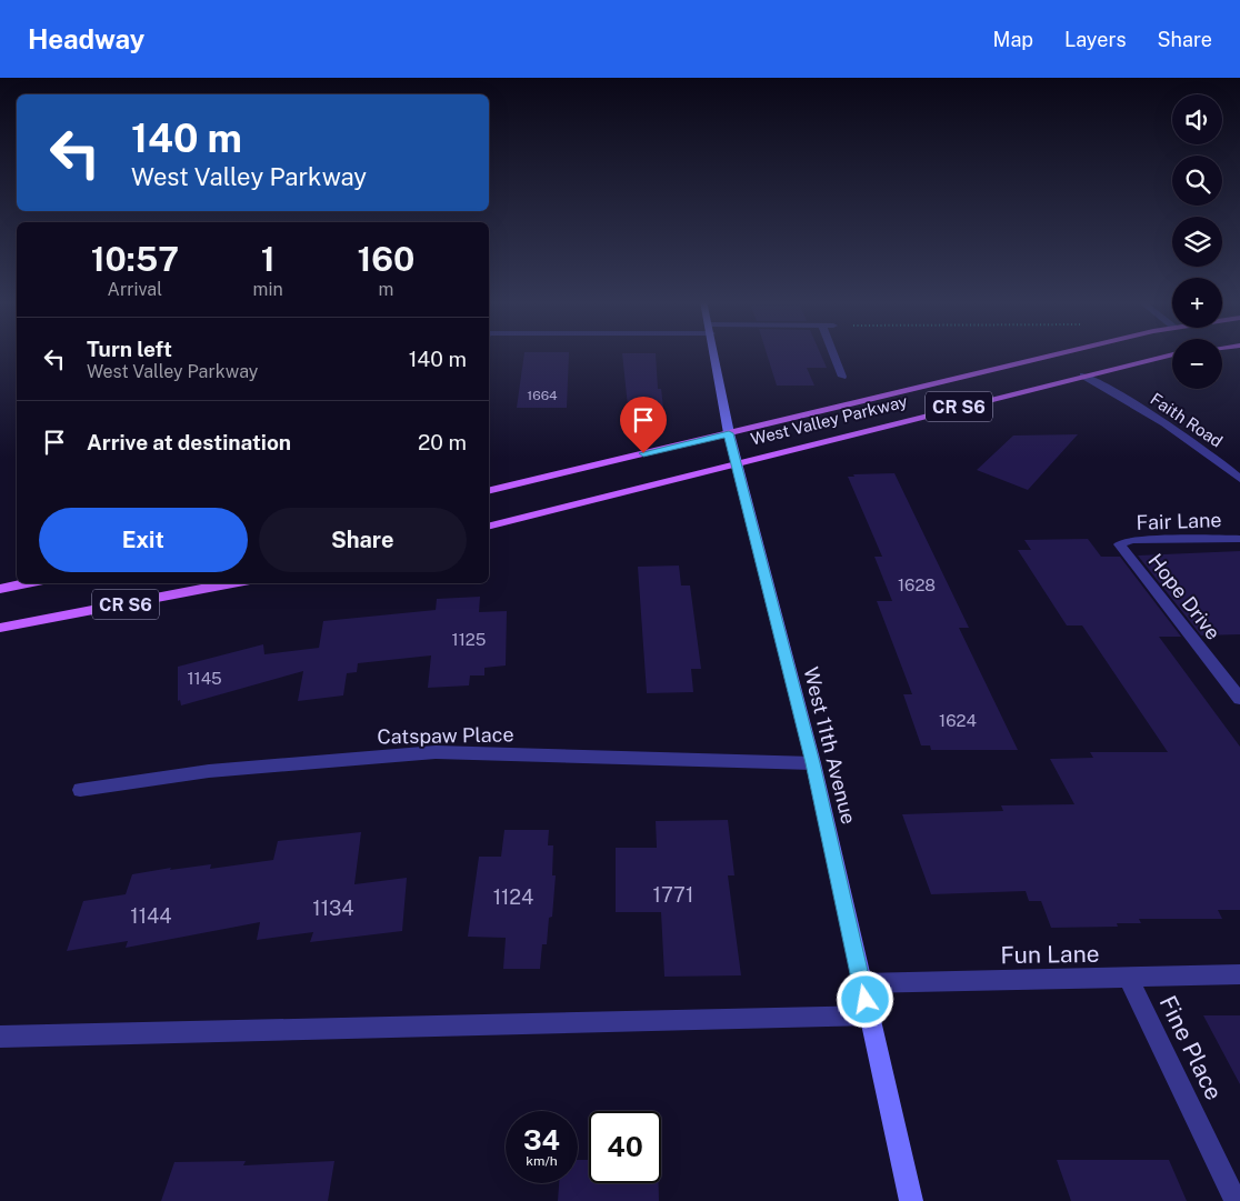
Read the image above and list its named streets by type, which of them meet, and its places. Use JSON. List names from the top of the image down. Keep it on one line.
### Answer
{"streets":{"main road":["CR S6","West Valley Parkway"],"street":["Faith Road","Fair Lane","Hope Drive","Catspaw Place","West 11th Avenue","Fun Lane","Fine Place"]},"crossings":[["West Valley Parkway","Faith Road"],["West Valley Parkway","West 11th Avenue"],["Fair Lane","Hope Drive"],["Catspaw Place","West 11th Avenue"],["West 11th Avenue","Fun Lane"],["Fun Lane","Fine Place"]],"house_numbers":["1664","1628","1125","1145","1624","1771","1124","1134","1144"],"page":{"header":"Headway","nav":["Map","Layers","Share"],"map_buttons":["+","−"],"turn":["140 m","West Valley Parkway"],"eta":["10:57","Arrival","1","min","160","m"],"list":[{"name":"Turn left","note":"West Valley Parkway","value":"140 m"},{"name":"Arrive at destination","value":"20 m"}],"buttons":["Exit","Share"],"speed":"34 km/h","limit":"40"}}
